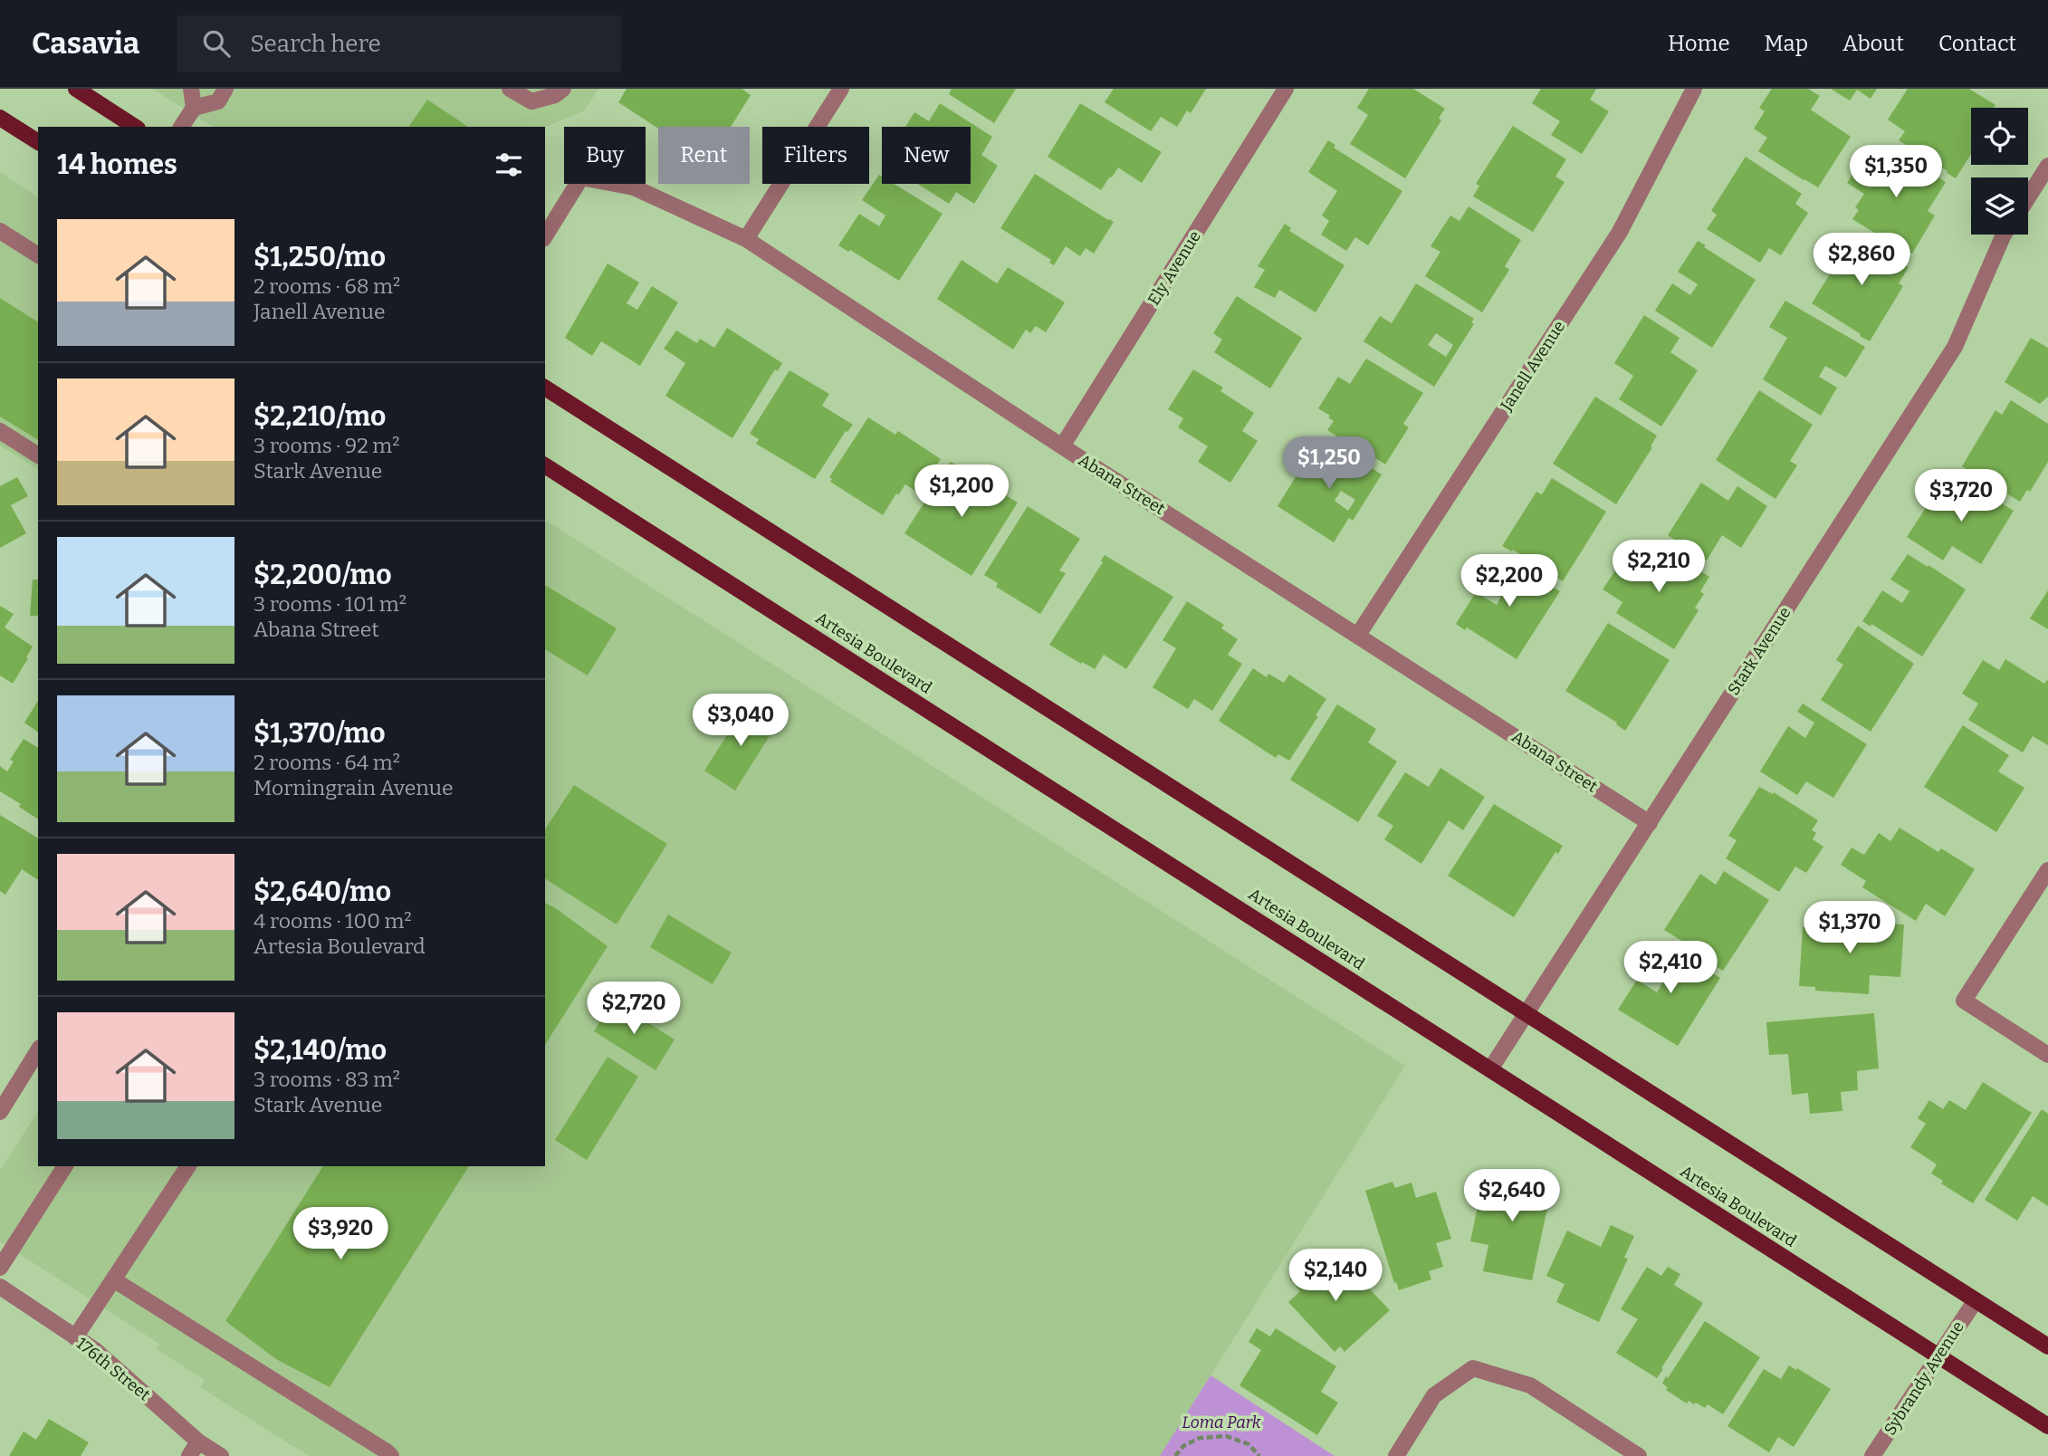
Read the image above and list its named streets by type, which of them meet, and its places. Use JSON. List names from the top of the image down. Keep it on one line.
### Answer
{"streets":{"main road":["Artesia Boulevard"],"street":["Ely Avenue","Janell Avenue","Abana Street","Stark Avenue","176th Street","Sybrandy Avenue"]},"crossings":[["Ely Avenue","Abana Street"],["Janell Avenue","Abana Street"],["Abana Street","Stark Avenue"],["Stark Avenue","Artesia Boulevard"],["Artesia Boulevard","Sybrandy Avenue"]],"parks":["Loma Park"],"page":{"header":"Casavia","search":"Search here","nav":["Home","Map","About","Contact"],"chip":["Buy","Rent","Filters","New"],"heading":"14 homes","price":["$1,350","$2,860","$1,250","$1,200","$3,720","$2,210","$2,200","$3,040","$1,370","$2,410","$2,720","$2,640","$3,920","$2,140"],"list":[{"name":"$1,250/mo","note":"2 rooms · 68 m² · Janell Avenue"},{"name":"$2,210/mo","note":"3 rooms · 92 m² · Stark Avenue"},{"name":"$2,200/mo","note":"3 rooms · 101 m² · Abana Street"},{"name":"$1,370/mo","note":"2 rooms · 64 m² · Morningrain Avenue"},{"name":"$2,640/mo","note":"4 rooms · 100 m² · Artesia Boulevard"},{"name":"$2,140/mo","note":"3 rooms · 83 m² · Stark Avenue"}]}}
